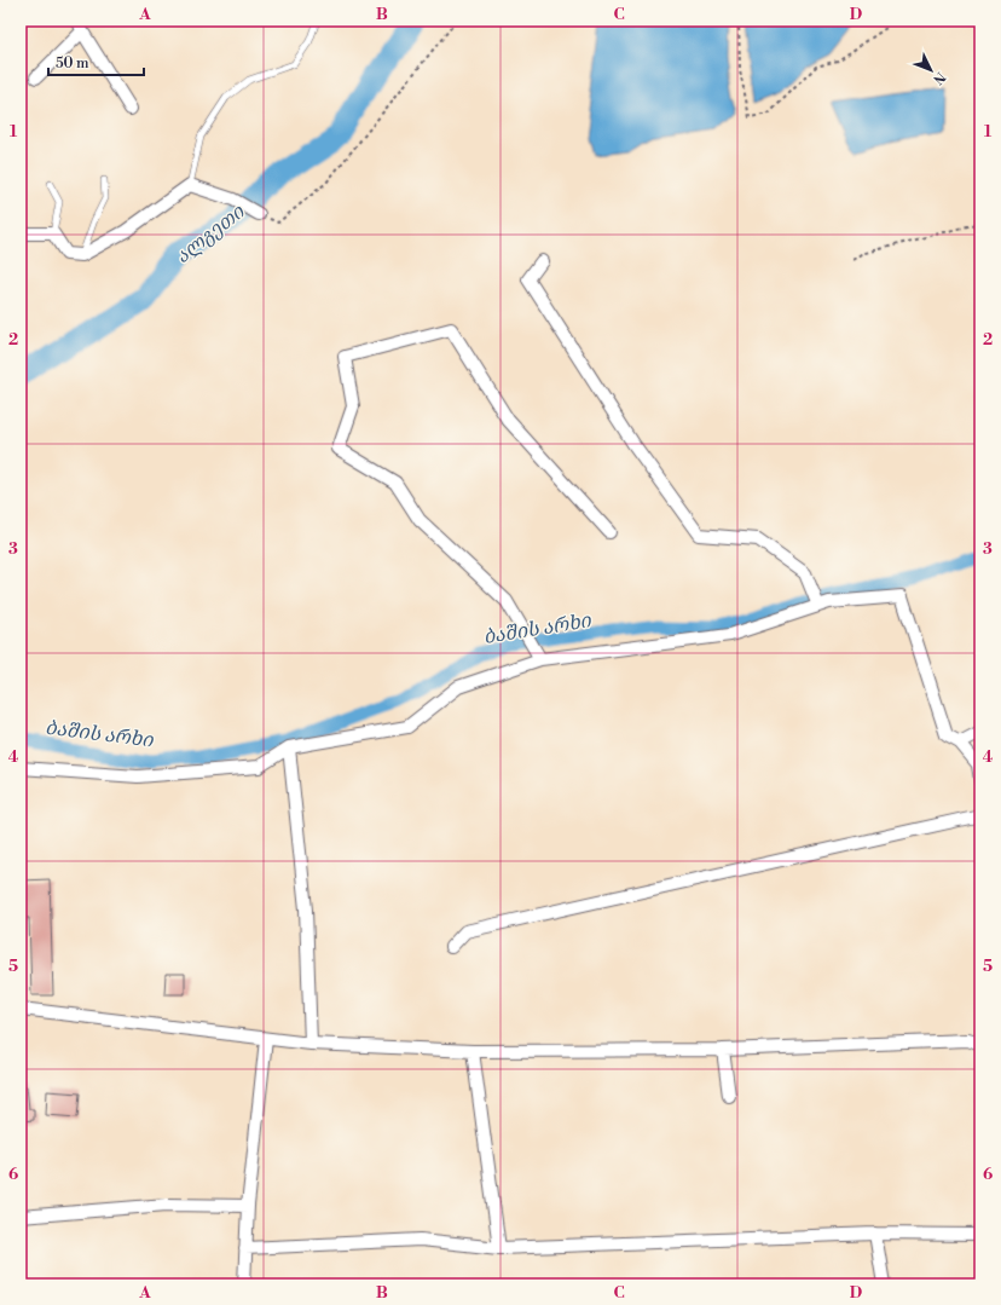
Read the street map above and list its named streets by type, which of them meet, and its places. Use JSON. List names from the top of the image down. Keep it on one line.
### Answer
{"water":["ალგეთი","ბაშის არხი"],"scale_bar":"50 m","north":"bottom right","grid":{"columns":["A","B","C","D"],"rows":["1","2","3","4","5","6"]}}
